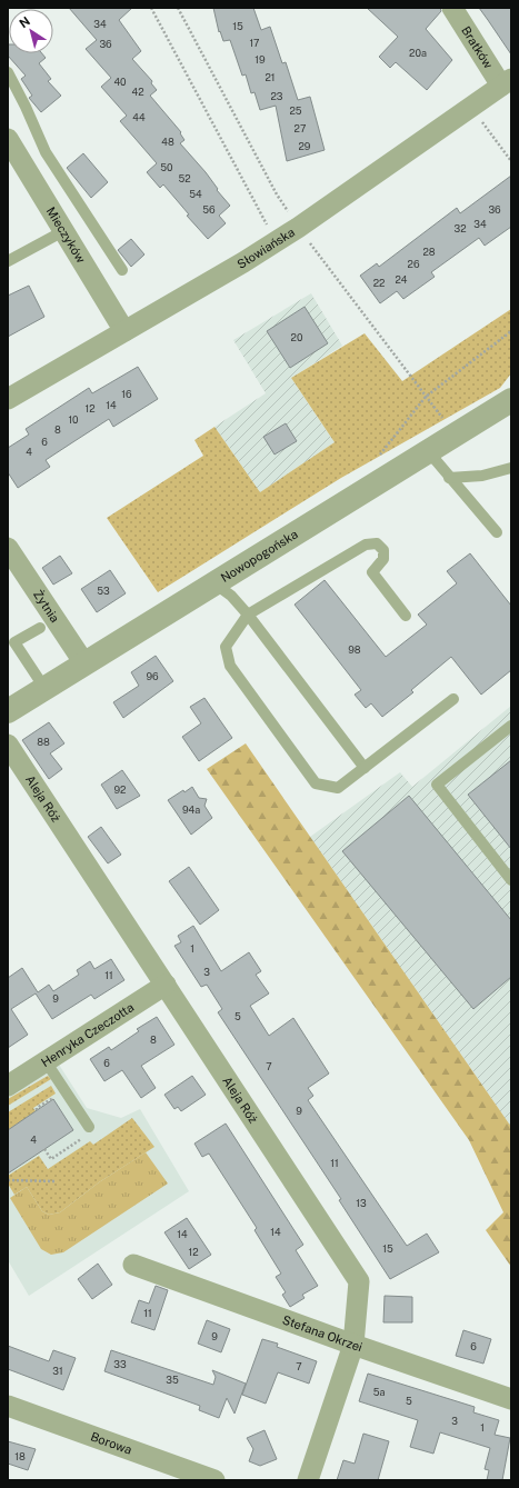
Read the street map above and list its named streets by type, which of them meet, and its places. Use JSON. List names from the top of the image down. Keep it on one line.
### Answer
{"streets":{"street":["Bratków","Mieczyków","Słowiańska","Nowopogońska","Żytnia","Aleja Róż","Henryka Czeczotta","Stefana Okrzei","Borowa"]},"crossings":[["Bratków","Słowiańska"],["Mieczyków","Słowiańska"],["Nowopogońska","Żytnia"],["Aleja Róż","Henryka Czeczotta"],["Aleja Róż","Stefana Okrzei"]],"house_numbers":["34","15","17","36","20a","19","21","40","42","23","25","44","27","48","29","50","52","54","56","36","34","32","28","26","24","22","20","16","14","12","10","8","6","4","53","98","96","88","92","94a","1","3","11","9","5","8","6","7","9","4","11","13","14","14","15","12","11","9","6","33","7","31","35","5a","5","3","1","18"],"north":"top left"}
